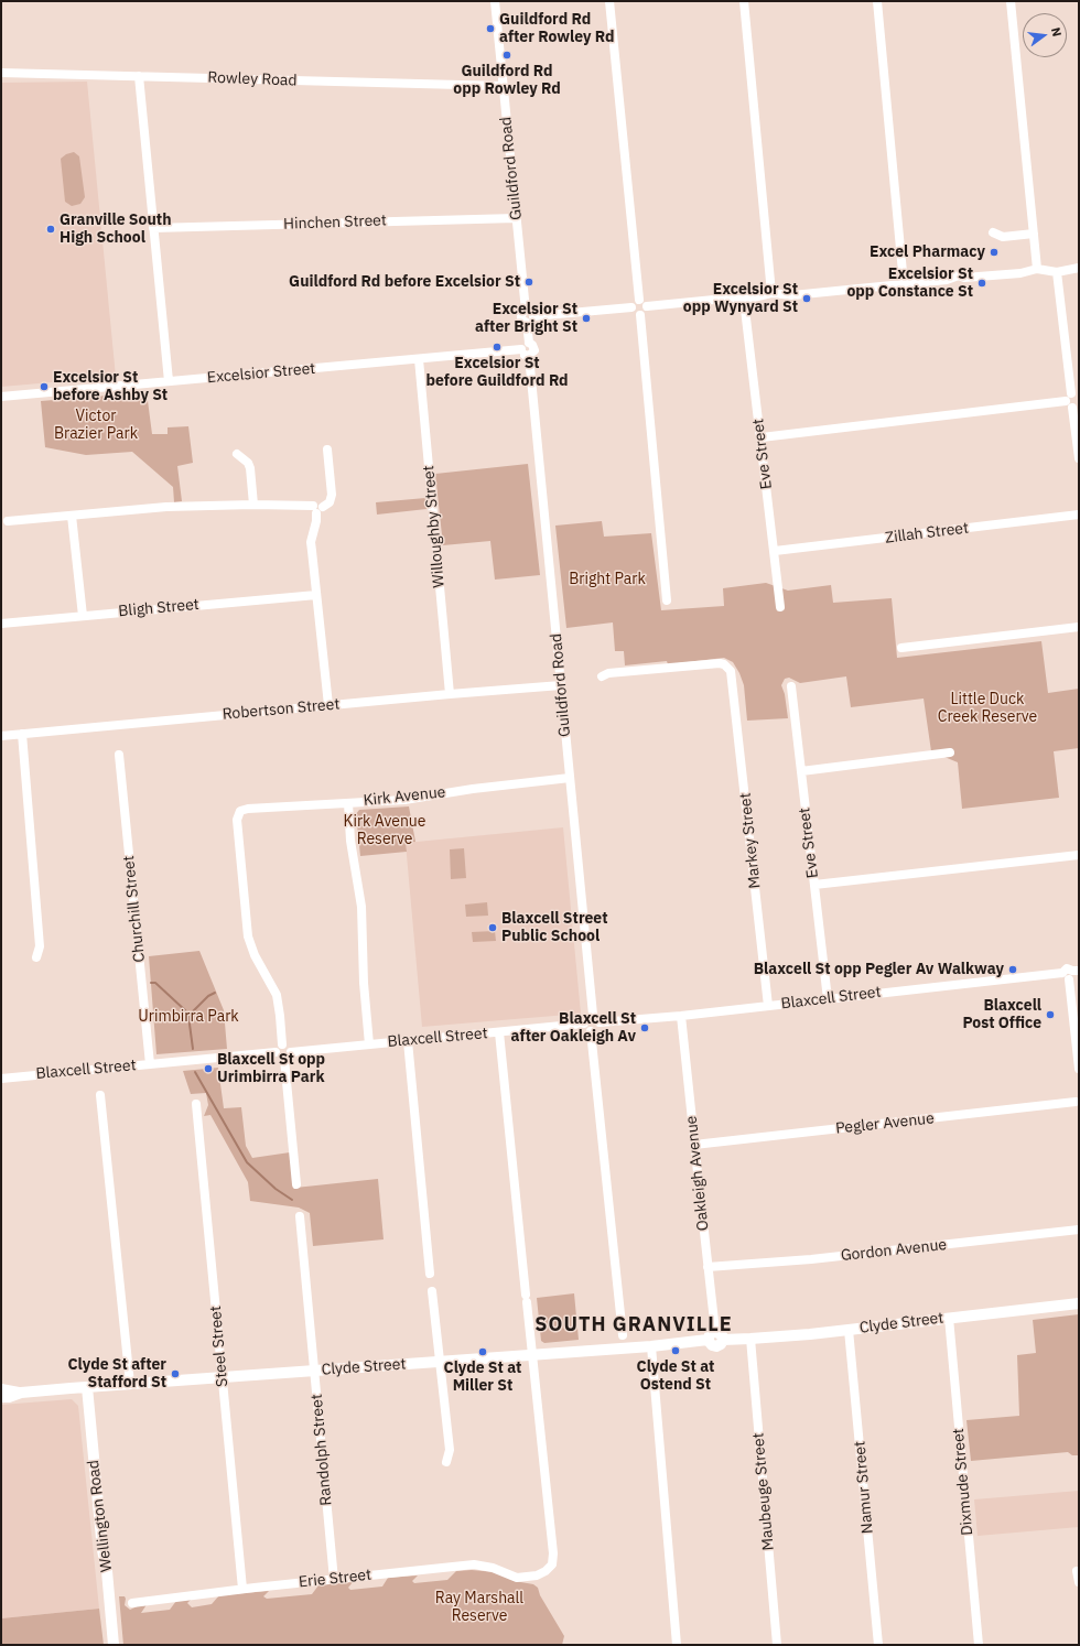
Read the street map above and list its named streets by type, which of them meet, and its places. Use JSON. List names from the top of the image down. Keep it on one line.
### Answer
{"streets":{"main road":["Clyde Street","Wellington Road"],"street":["Rowley Road","Guildford Road","Hinchen Street","Excelsior Street","Eve Street","Willoughby Street","Zillah Street","Bligh Street","Robertson Street","Kirk Avenue","Markey Street","Churchill Street","Blaxcell Street","Pegler Avenue","Oakleigh Avenue","Gordon Avenue","Steel Street","Randolph Street","Dixmude Street","Namur Street","Maubeuge Street","Erie Street"]},"crossings":[["Rowley Road","Guildford Road"],["Guildford Road","Hinchen Street"],["Guildford Road","Excelsior Street"],["Guildford Road","Robertson Street"],["Guildford Road","Kirk Avenue"],["Guildford Road","Blaxcell Street"],["Excelsior Street","Willoughby Street"],["Eve Street","Zillah Street"],["Eve Street","Blaxcell Street"],["Willoughby Street","Robertson Street"],["Kirk Avenue","Blaxcell Street"],["Markey Street","Blaxcell Street"],["Churchill Street","Blaxcell Street"],["Blaxcell Street","Oakleigh Avenue"],["Pegler Avenue","Oakleigh Avenue"],["Oakleigh Avenue","Gordon Avenue"],["Oakleigh Avenue","Clyde Street"],["Clyde Street","Steel Street"],["Clyde Street","Randolph Street"],["Clyde Street","Dixmude Street"],["Clyde Street","Namur Street"],["Clyde Street","Maubeuge Street"],["Clyde Street","Wellington Road"],["Clyde Street","Erie Street"],["Steel Street","Erie Street"],["Randolph Street","Erie Street"]],"districts":["SOUTH GRANVILLE"],"parks":["Victor Brazier Park","Bright Park","Little Duck Creek Reserve","Kirk Avenue Reserve","Urimbirra Park","Ray Marshall Reserve"],"places":["Guildford Rd after Rowley Rd","Guildford Rd opp Rowley Rd","Granville South High School","Excel Pharmacy","Guildford Rd before Excelsior St","Excelsior St opp Constance St","Excelsior St opp Wynyard St","Excelsior St after Bright St","Excelsior St before Guildford Rd","Excelsior St before Ashby St","Blaxcell Street Public School","Blaxcell St opp Pegler Av Walkway","Blaxcell Post Office","Blaxcell St after Oakleigh Av","Blaxcell St opp Urimbirra Park","Clyde St at Ostend St","Clyde St at Miller St","Clyde St after Stafford St"],"north":"right"}
